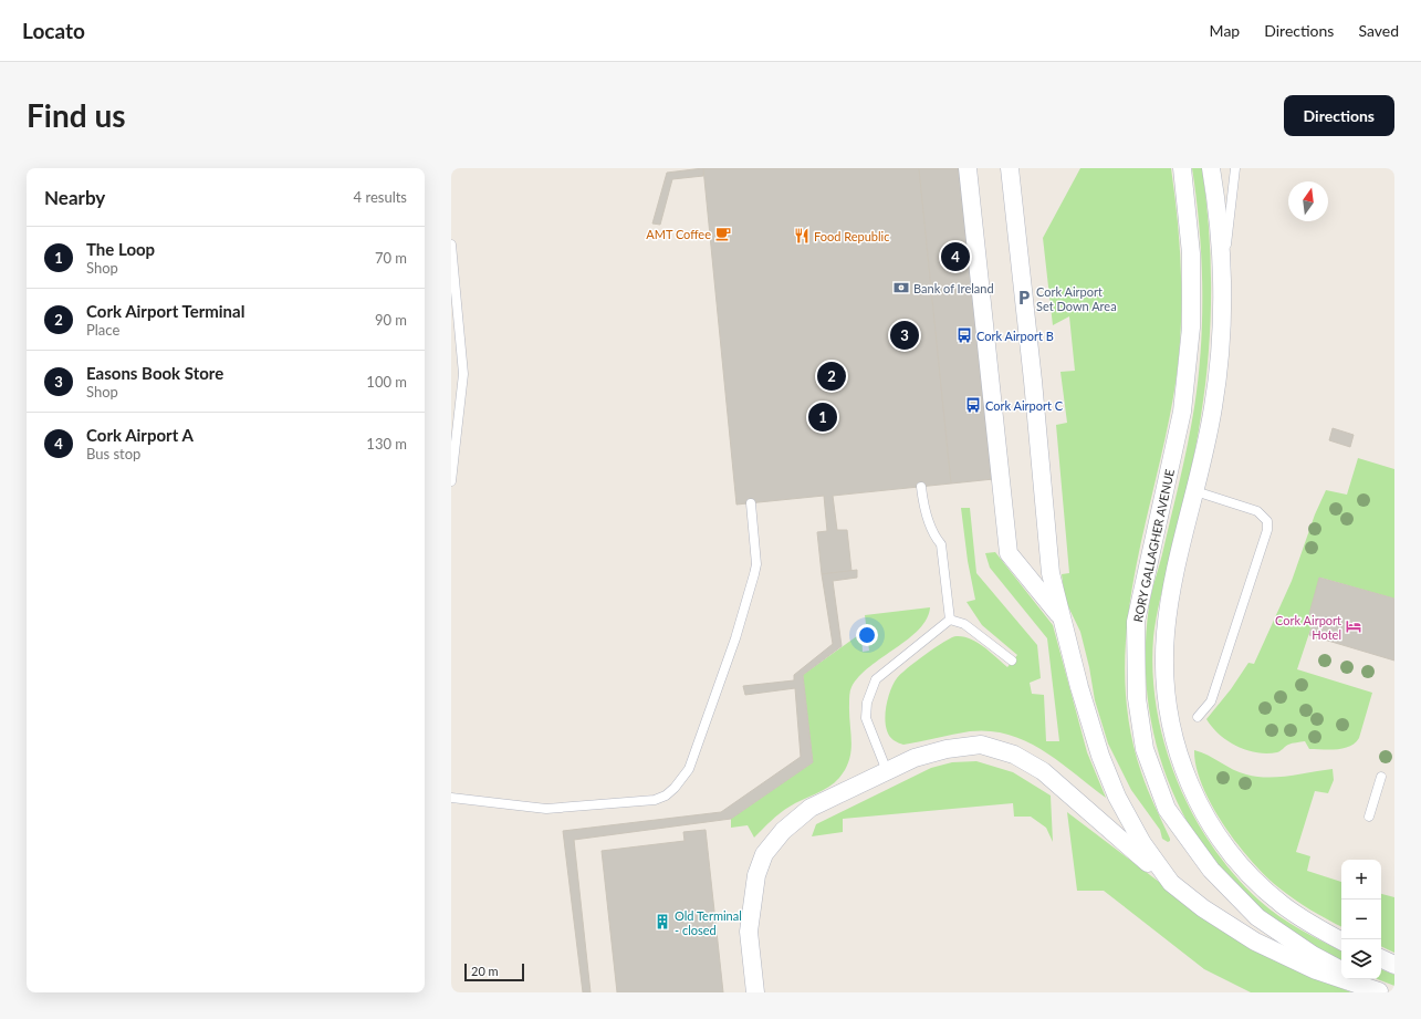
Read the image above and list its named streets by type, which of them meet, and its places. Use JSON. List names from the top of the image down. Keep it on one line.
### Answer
{"streets":{"street":["RORY GALLAGHER AVENUE"]},"places":{"cafe":["AMT Coffee"],"restaurant":["Food Republic"],"bank":["Bank of Ireland"],"parking":["Cork Airport Set Down Area"],"bus stop":["Cork Airport B","Cork Airport C"],"hotel":["Cork Airport Hotel"],"building":["Old Terminal - closed"]},"scale_bar":"20 m","north":"top","page":{"header":"Locato","nav":["Map","Directions","Saved"],"buttons":"Directions","title":"Find us","heading":["Nearby","4 results"],"list":[{"mark":"1","name":"The Loop","note":"Shop","value":"70 m"},{"mark":"2","name":"Cork Airport Terminal","note":"Place","value":"90 m"},{"mark":"3","name":"Easons Book Store","note":"Shop","value":"100 m"},{"mark":"4","name":"Cork Airport A","note":"Bus stop","value":"130 m"}],"pins":["4","3","2","1"],"map_buttons":["+","−"],"scale":"20 m"}}
